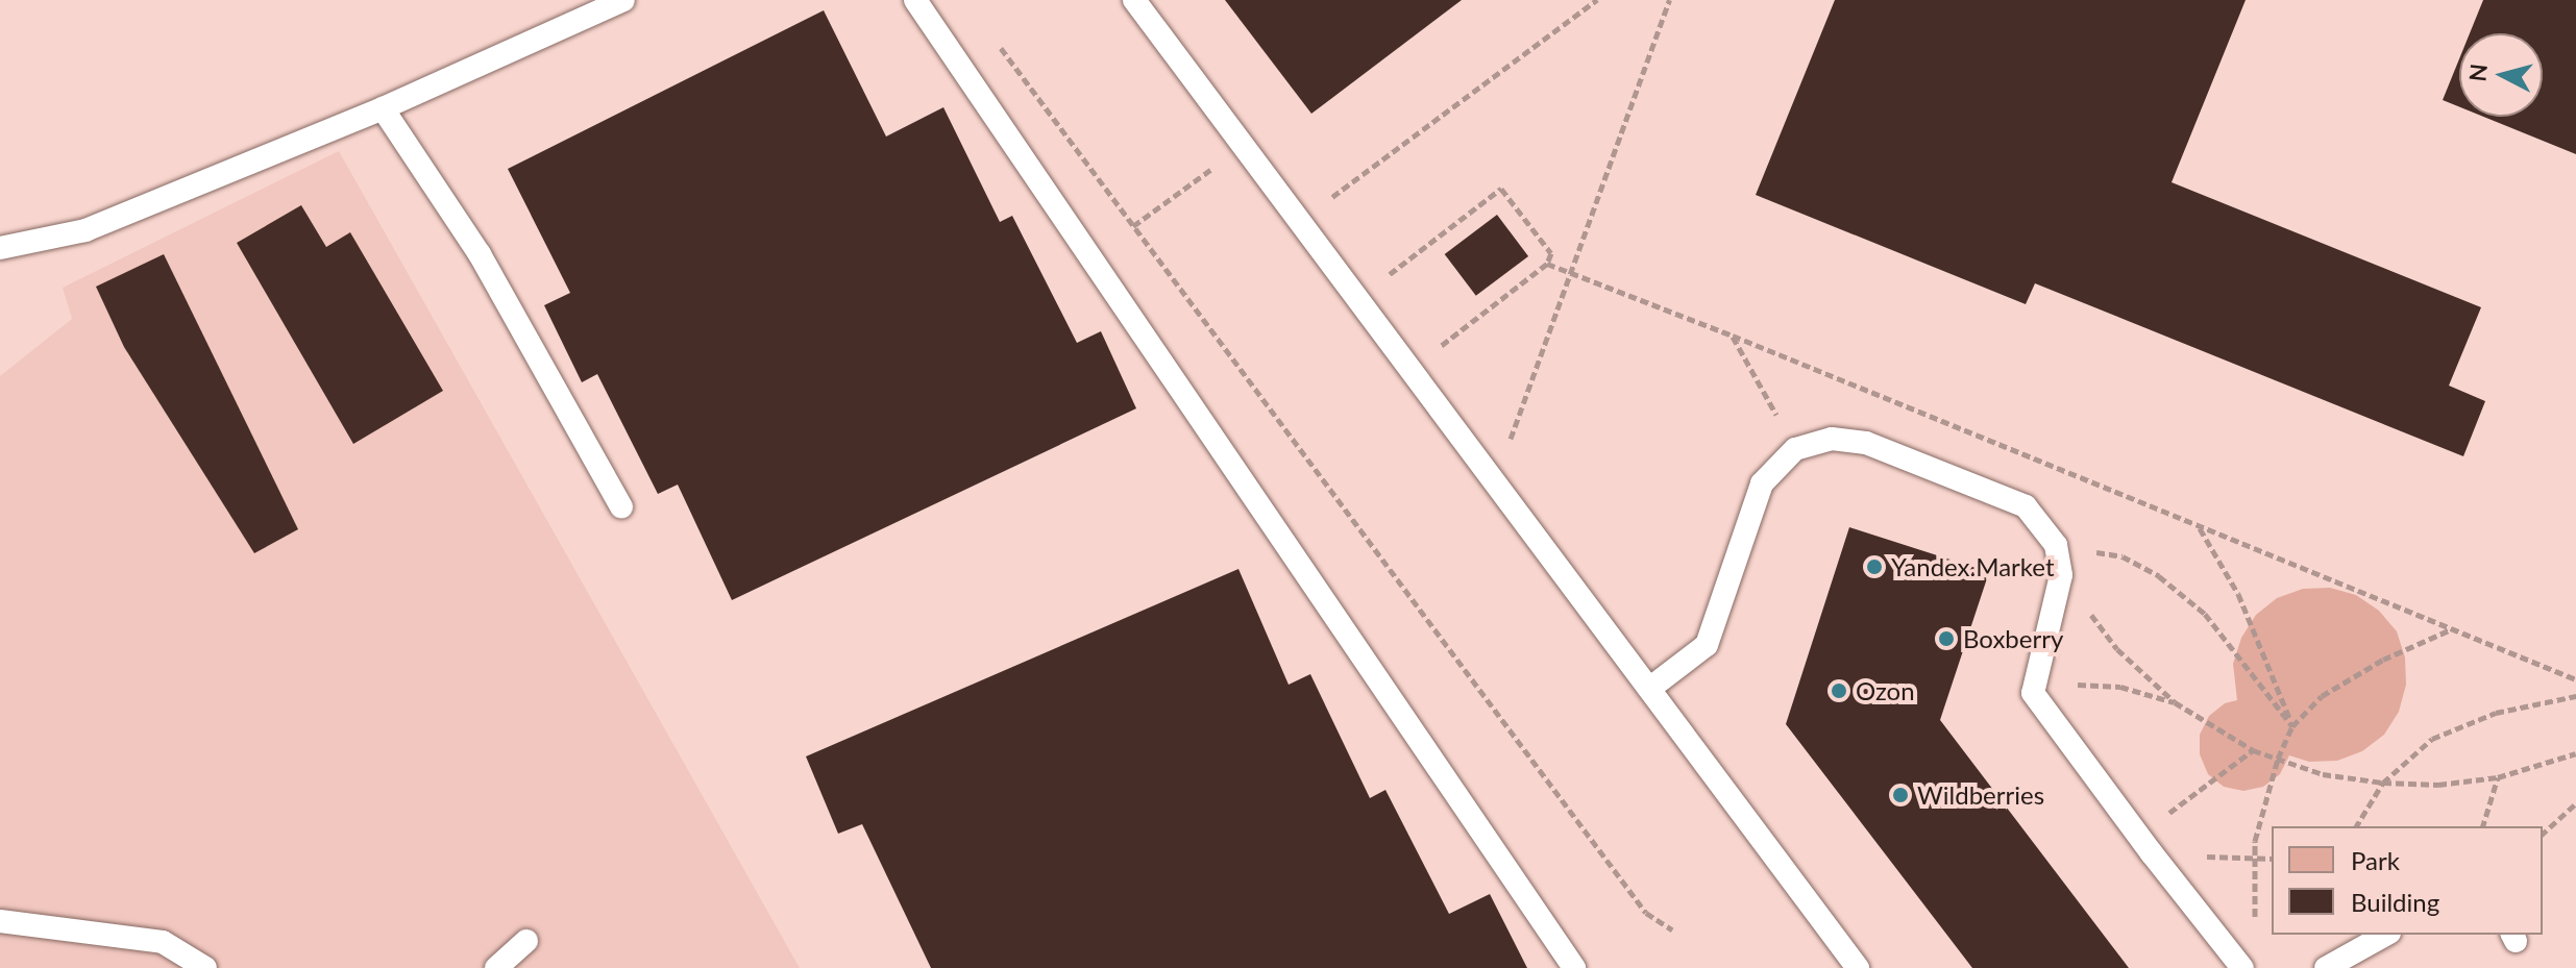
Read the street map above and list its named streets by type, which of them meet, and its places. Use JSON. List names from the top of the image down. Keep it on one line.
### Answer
{"places":["Yandex.Market","Boxberry","Ozon","Wildberries"],"legend":["Park","Building"],"north":"left"}
